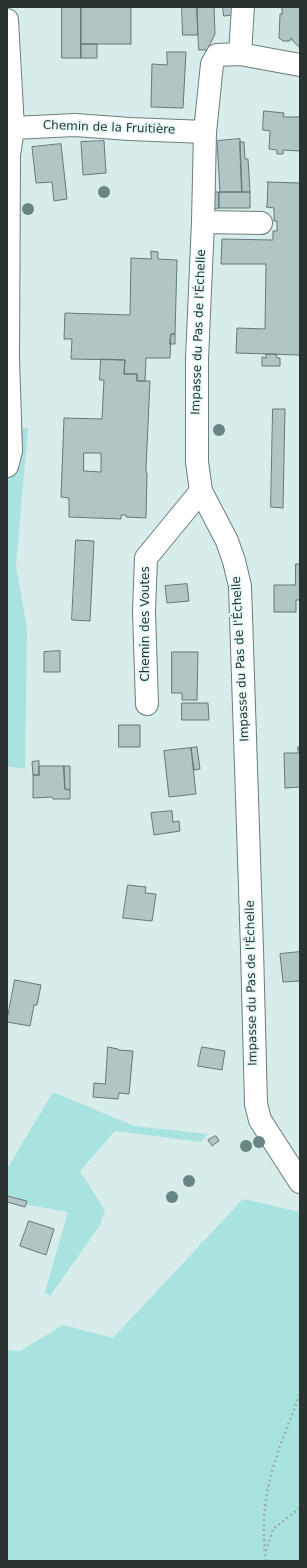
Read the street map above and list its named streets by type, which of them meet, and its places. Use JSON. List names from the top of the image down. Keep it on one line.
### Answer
{"streets":{"street":["Chemin de la Fruitière","Impasse du Pas de l'Échelle","Chemin des Voutes"]},"crossings":[["Chemin de la Fruitière","Impasse du Pas de l'Échelle"],["Impasse du Pas de l'Échelle","Chemin des Voutes"]]}
